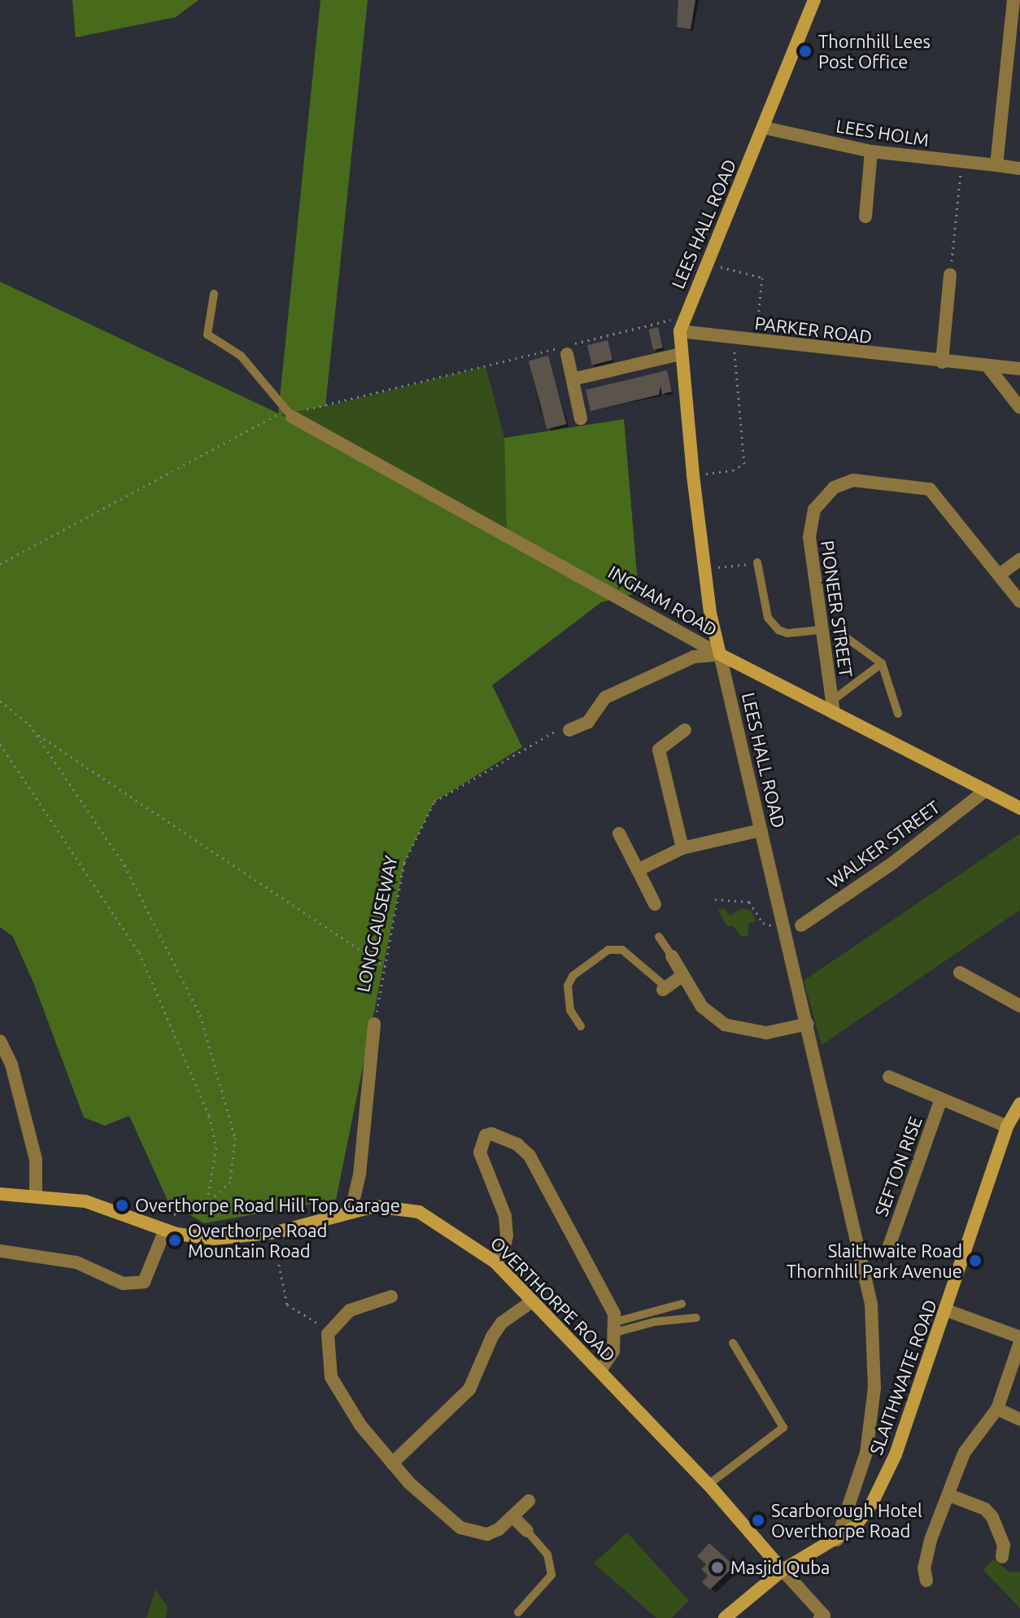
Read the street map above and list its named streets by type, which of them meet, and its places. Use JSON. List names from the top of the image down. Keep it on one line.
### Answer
{"streets":{"street":["LEES HOLM","LEES HALL ROAD","PARKER ROAD","INGHAM ROAD","PIONEER STREET","WALKER STREET","SEFTON RISE","OVERTHORPE ROAD","SLAITHWAITE ROAD"],"path":["LONGCAUSEWAY"]},"crossings":[["LEES HOLM","LEES HALL ROAD"],["LEES HALL ROAD","PARKER ROAD"],["LEES HALL ROAD","INGHAM ROAD"],["LEES HALL ROAD","SLAITHWAITE ROAD"],["INGHAM ROAD","PIONEER STREET"],["INGHAM ROAD","WALKER STREET"],["OVERTHORPE ROAD","SLAITHWAITE ROAD"]],"places":["Thornhill Lees Post Office","Overthorpe Road Hill Top Garage","Overthorpe Road Mountain Road","Slaithwaite Road Thornhill Park Avenue","Scarborough Hotel Overthorpe Road","Masjid Quba"]}
